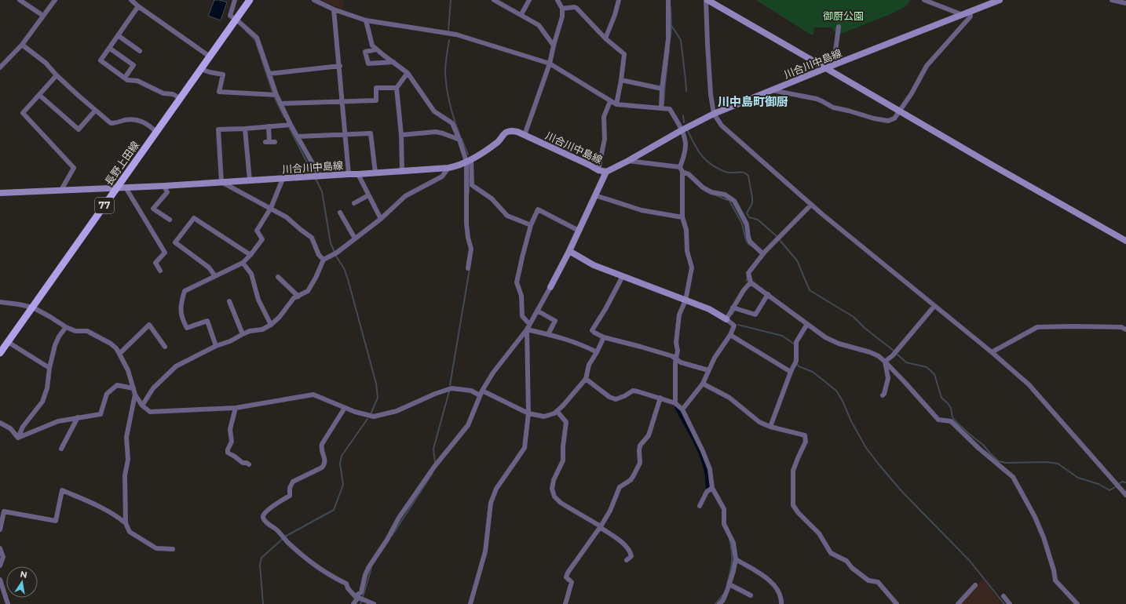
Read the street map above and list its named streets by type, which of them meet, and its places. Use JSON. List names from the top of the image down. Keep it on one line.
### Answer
{"streets":{"main road":["川合川中島線","長野上田線","77"]},"crossings":[["川合川中島線","長野上田線"]],"districts":["川中島町御厨"],"parks":["御厨公園"],"north":"top"}
